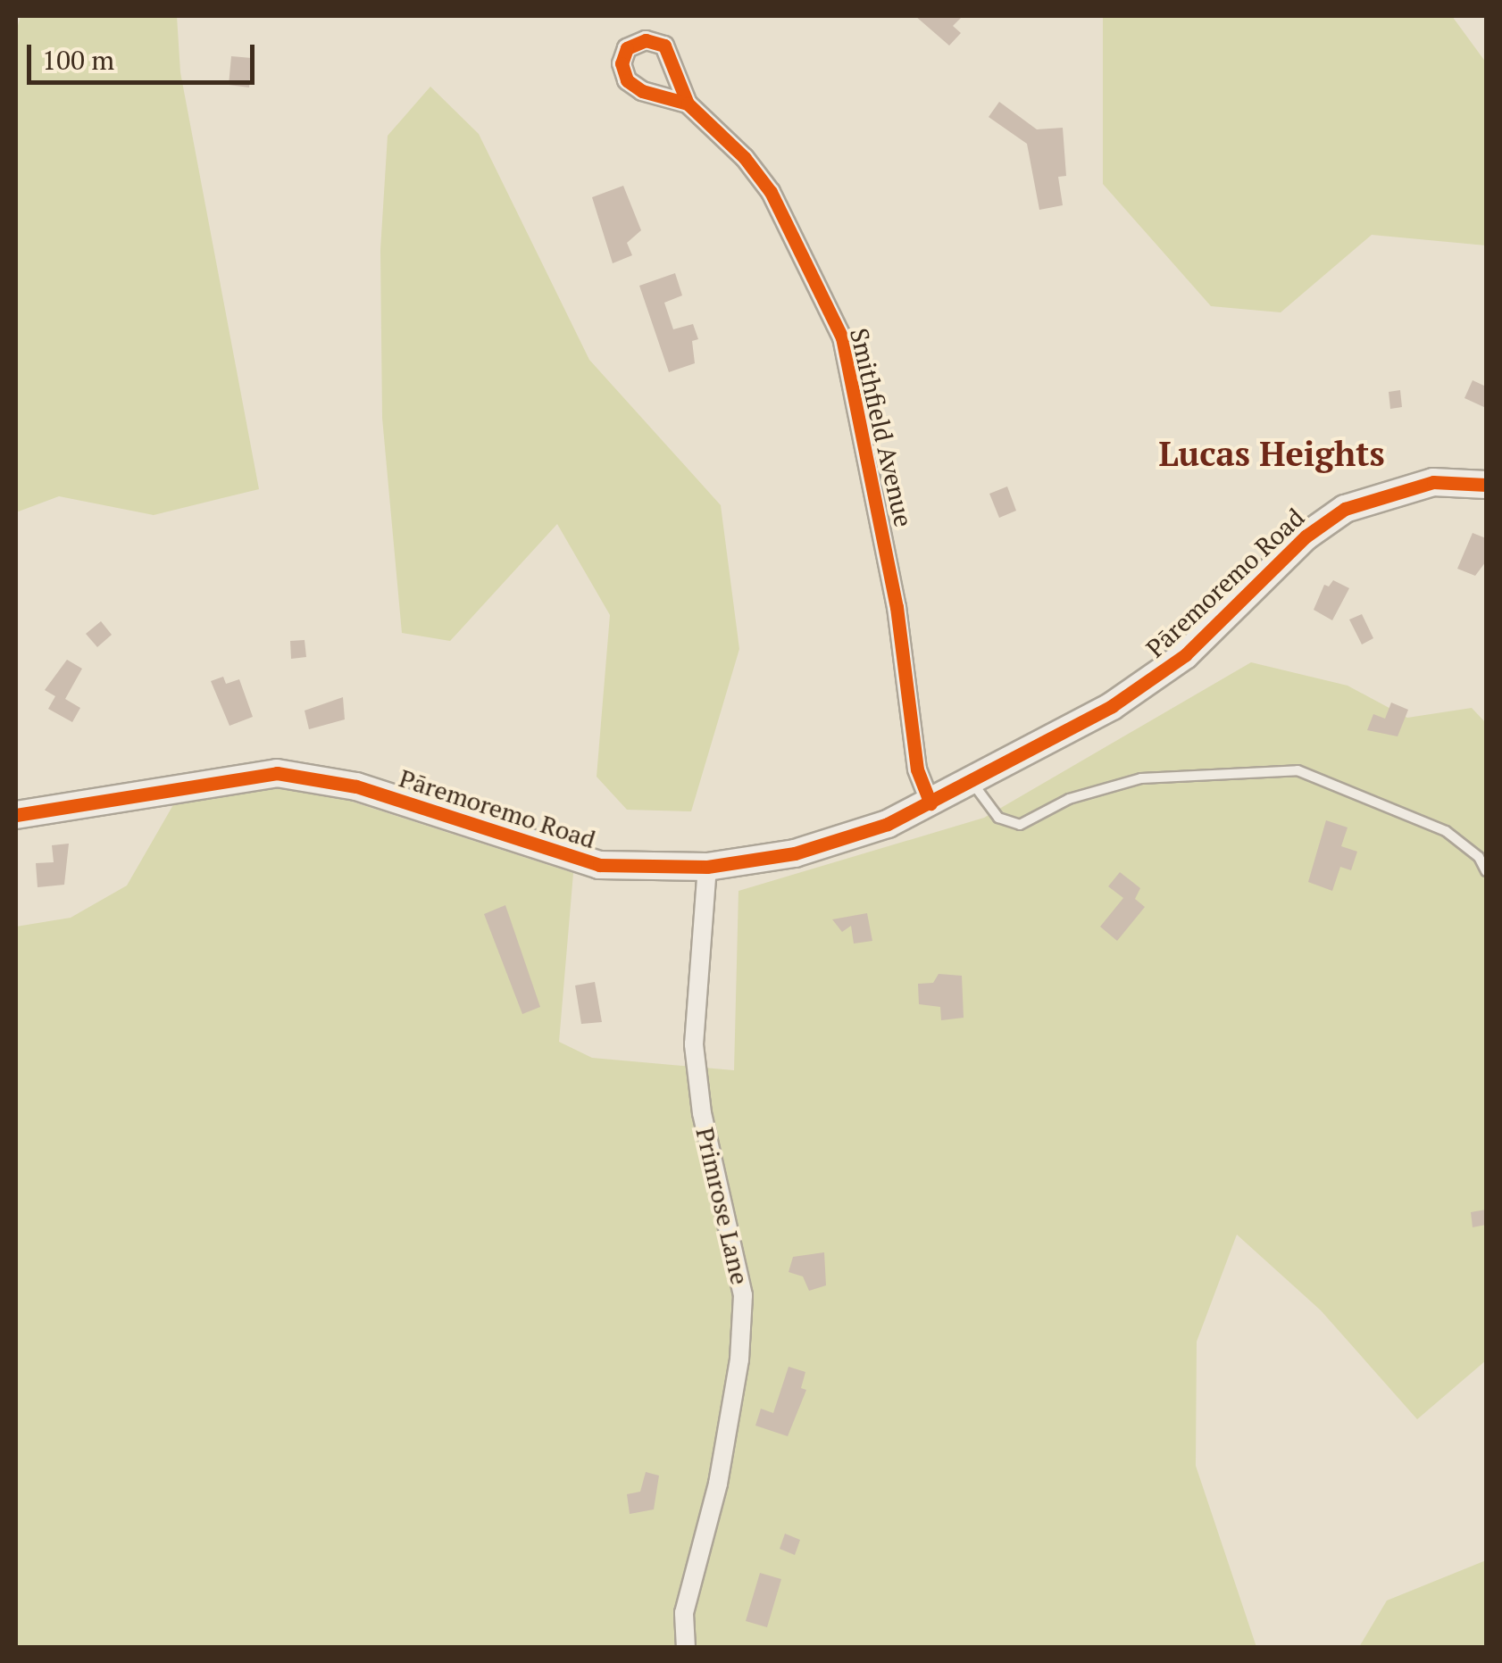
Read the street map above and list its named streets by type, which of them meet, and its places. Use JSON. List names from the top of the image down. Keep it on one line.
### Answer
{"streets":{"street":["Smithfield Avenue","Pāremoremo Road","Primrose Lane"]},"crossings":[["Smithfield Avenue","Pāremoremo Road"],["Pāremoremo Road","Primrose Lane"]],"districts":["Lucas Heights"],"scale_bar":"100 m"}
